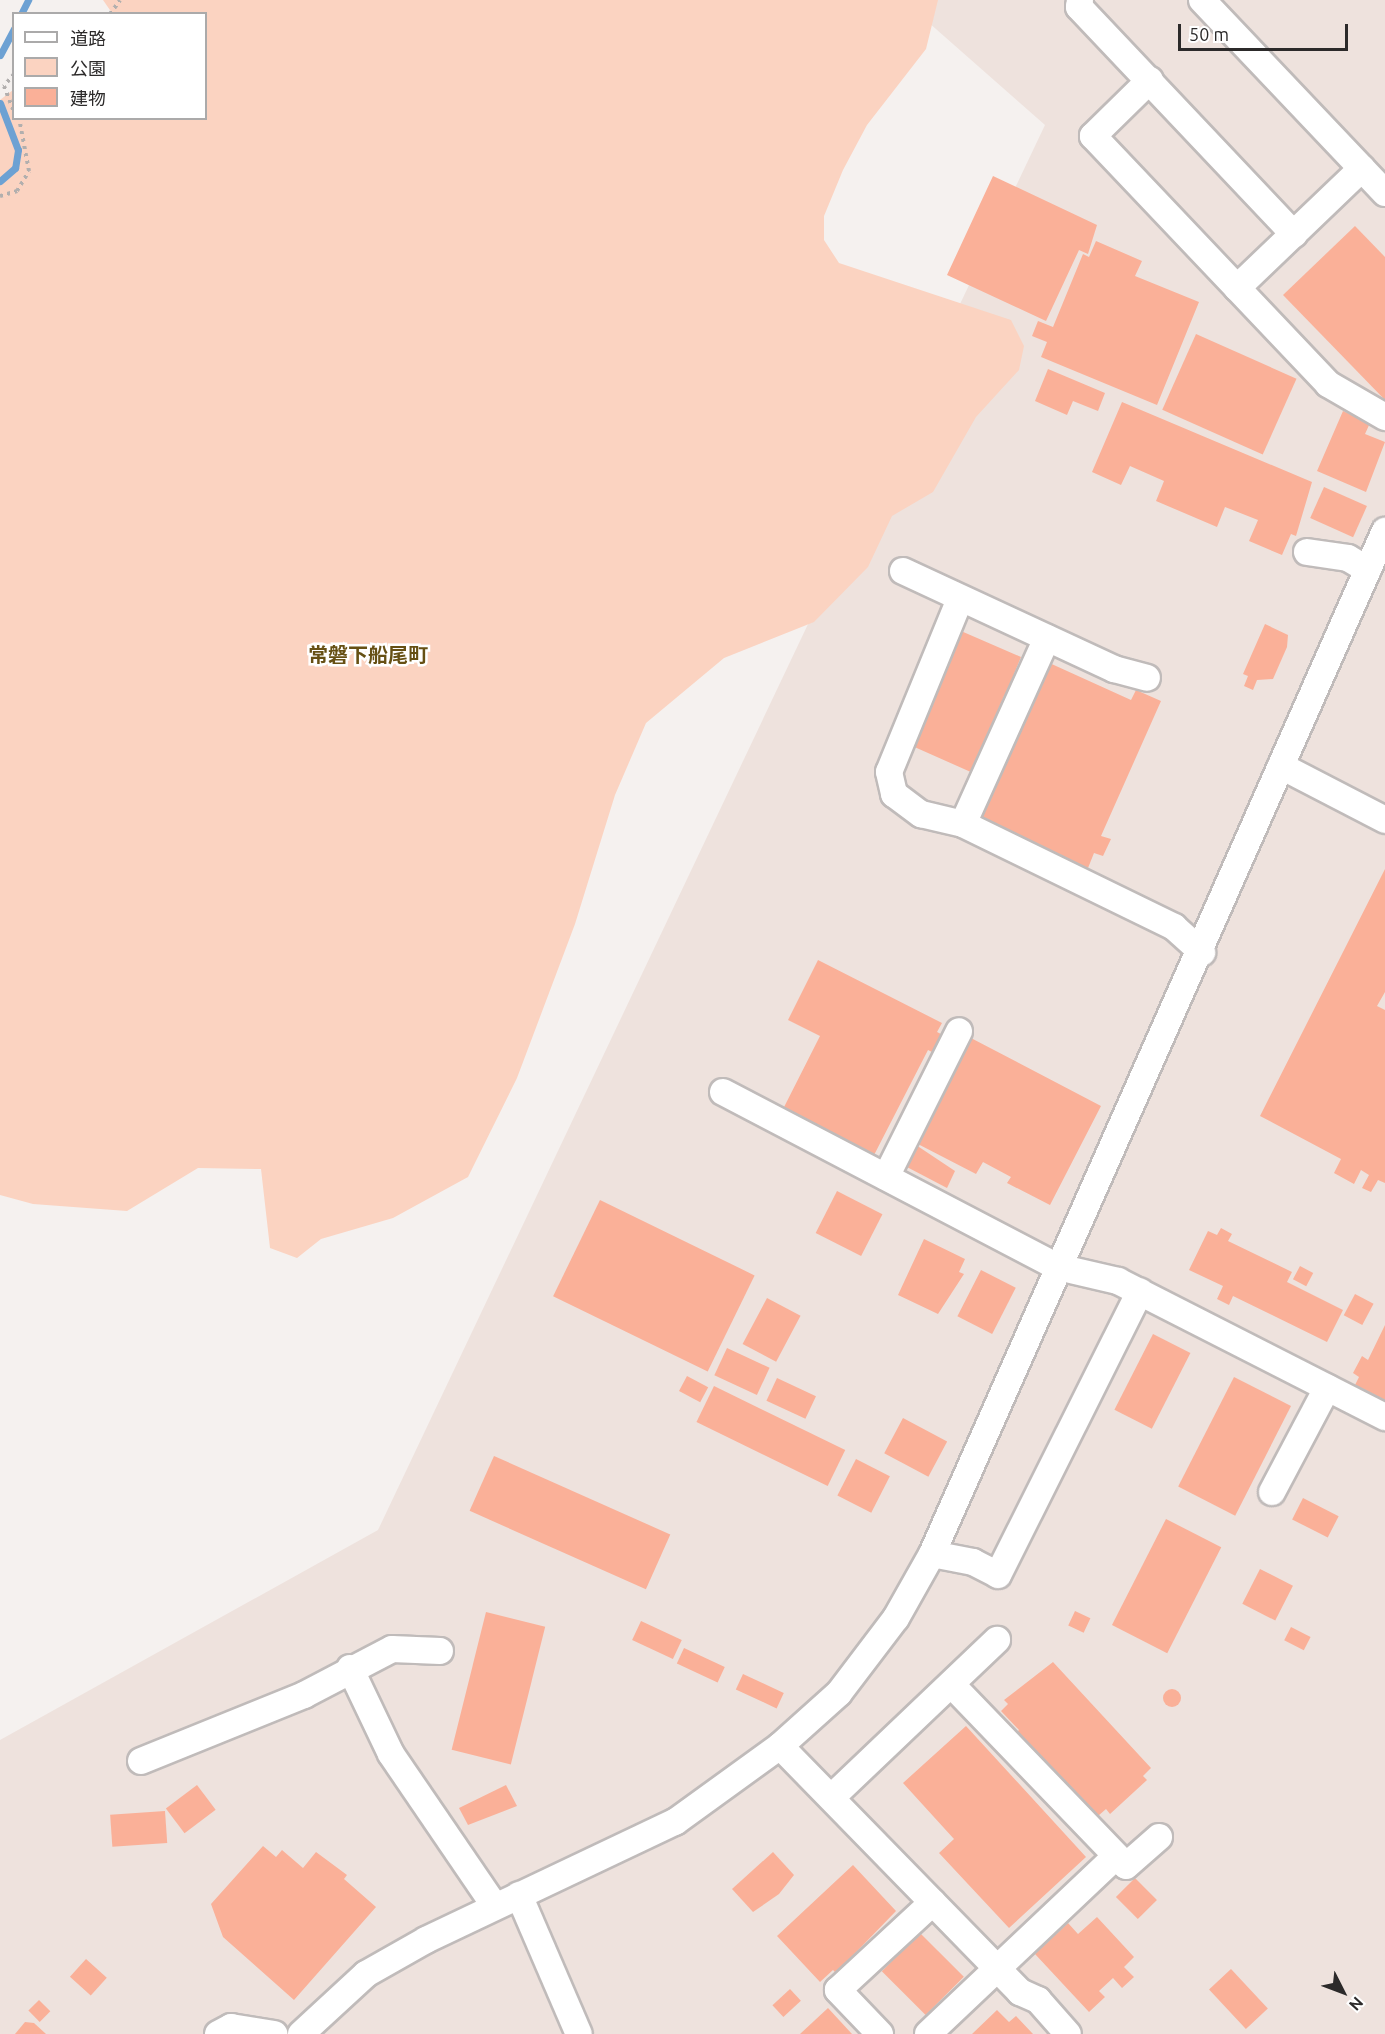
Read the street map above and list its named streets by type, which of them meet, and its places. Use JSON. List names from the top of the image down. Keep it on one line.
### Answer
{"districts":["常磐下船尾町"],"legend":["道路","公園","建物"],"scale_bar":"50 m","north":"bottom right"}
